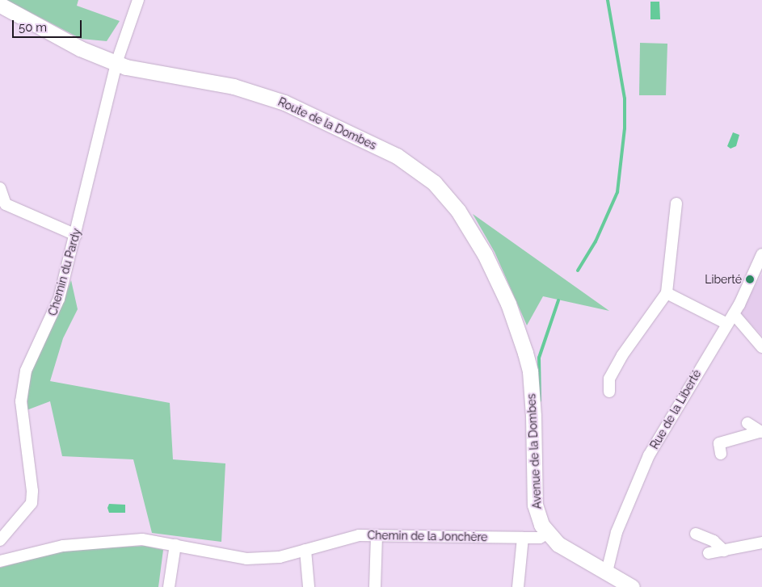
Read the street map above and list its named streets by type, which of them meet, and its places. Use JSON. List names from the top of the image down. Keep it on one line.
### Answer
{"streets":{"main road":["Route de la Dombes","Avenue de la Dombes"],"street":["Chemin du Pardy","Rue de la Liberté","Chemin de la Jonchère"]},"crossings":[["Route de la Dombes","Chemin du Pardy"],["Route de la Dombes","Avenue de la Dombes"],["Rue de la Liberté","Avenue de la Dombes"],["Avenue de la Dombes","Chemin de la Jonchère"]],"places":["Liberté"],"scale_bar":"50 m"}
